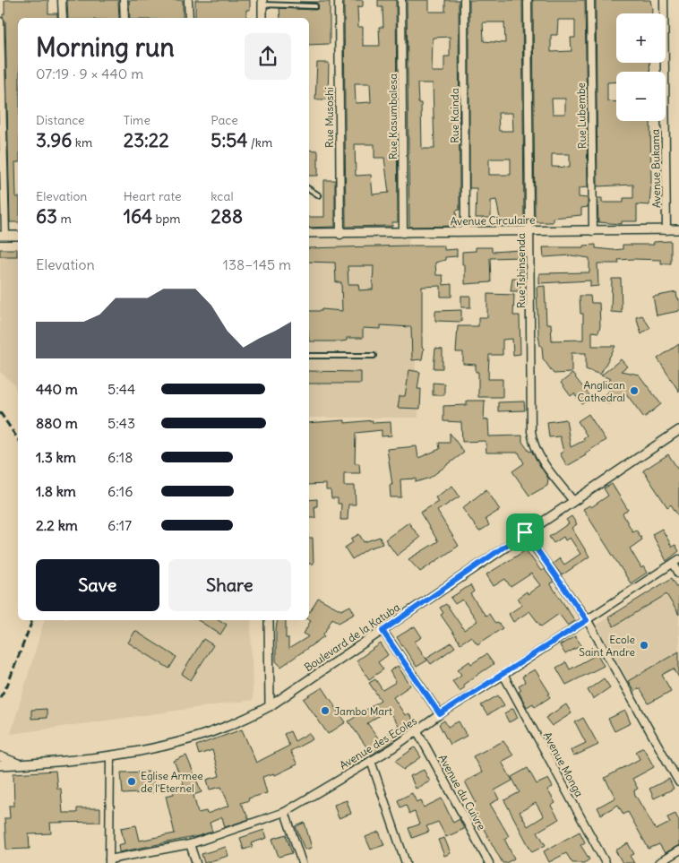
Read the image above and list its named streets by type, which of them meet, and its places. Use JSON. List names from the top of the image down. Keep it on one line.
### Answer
{"streets":{"street":["Rue Kainda","Rue Lubembe","Rue Kasumbalesa","Rue Musoshi","Avenue Bukama","Avenue Circulaire","Rue Tshinsenda","Boulevard de la Katuba","Avenue des Ecoles","Avenue Monga","Avenue du Cuivre"]},"crossings":[["Rue Kainda","Avenue Circulaire"],["Rue Lubembe","Avenue Circulaire"],["Rue Kasumbalesa","Avenue Circulaire"],["Rue Musoshi","Avenue Circulaire"],["Avenue Bukama","Avenue Circulaire"],["Avenue Circulaire","Rue Tshinsenda"],["Rue Tshinsenda","Boulevard de la Katuba"],["Avenue des Ecoles","Avenue Monga"],["Avenue des Ecoles","Avenue du Cuivre"]],"places":["Anglican Cathedral","Ecole Saint Andre","Jambo Mart","Eglise Armee de l'Eternel"],"page":{"map_buttons":["+","−"],"heading":["Morning run","07:19 · 9 × 440 m"],"stats":[["Distance","3.96 km"],["Time","23:22"],["Pace","5:54 /km"],["Elevation","63 m"],["Heart rate","164 bpm"],["kcal","288"]],"chart":["Elevation","138–145 m"],"list":[{"name":"440 m","note":"5:44"},{"name":"880 m","note":"5:43"},{"name":"1.3 km","note":"6:18"},{"name":"1.8 km","note":"6:16"},{"name":"2.2 km","note":"6:17"}],"buttons":["Save","Share"]}}
